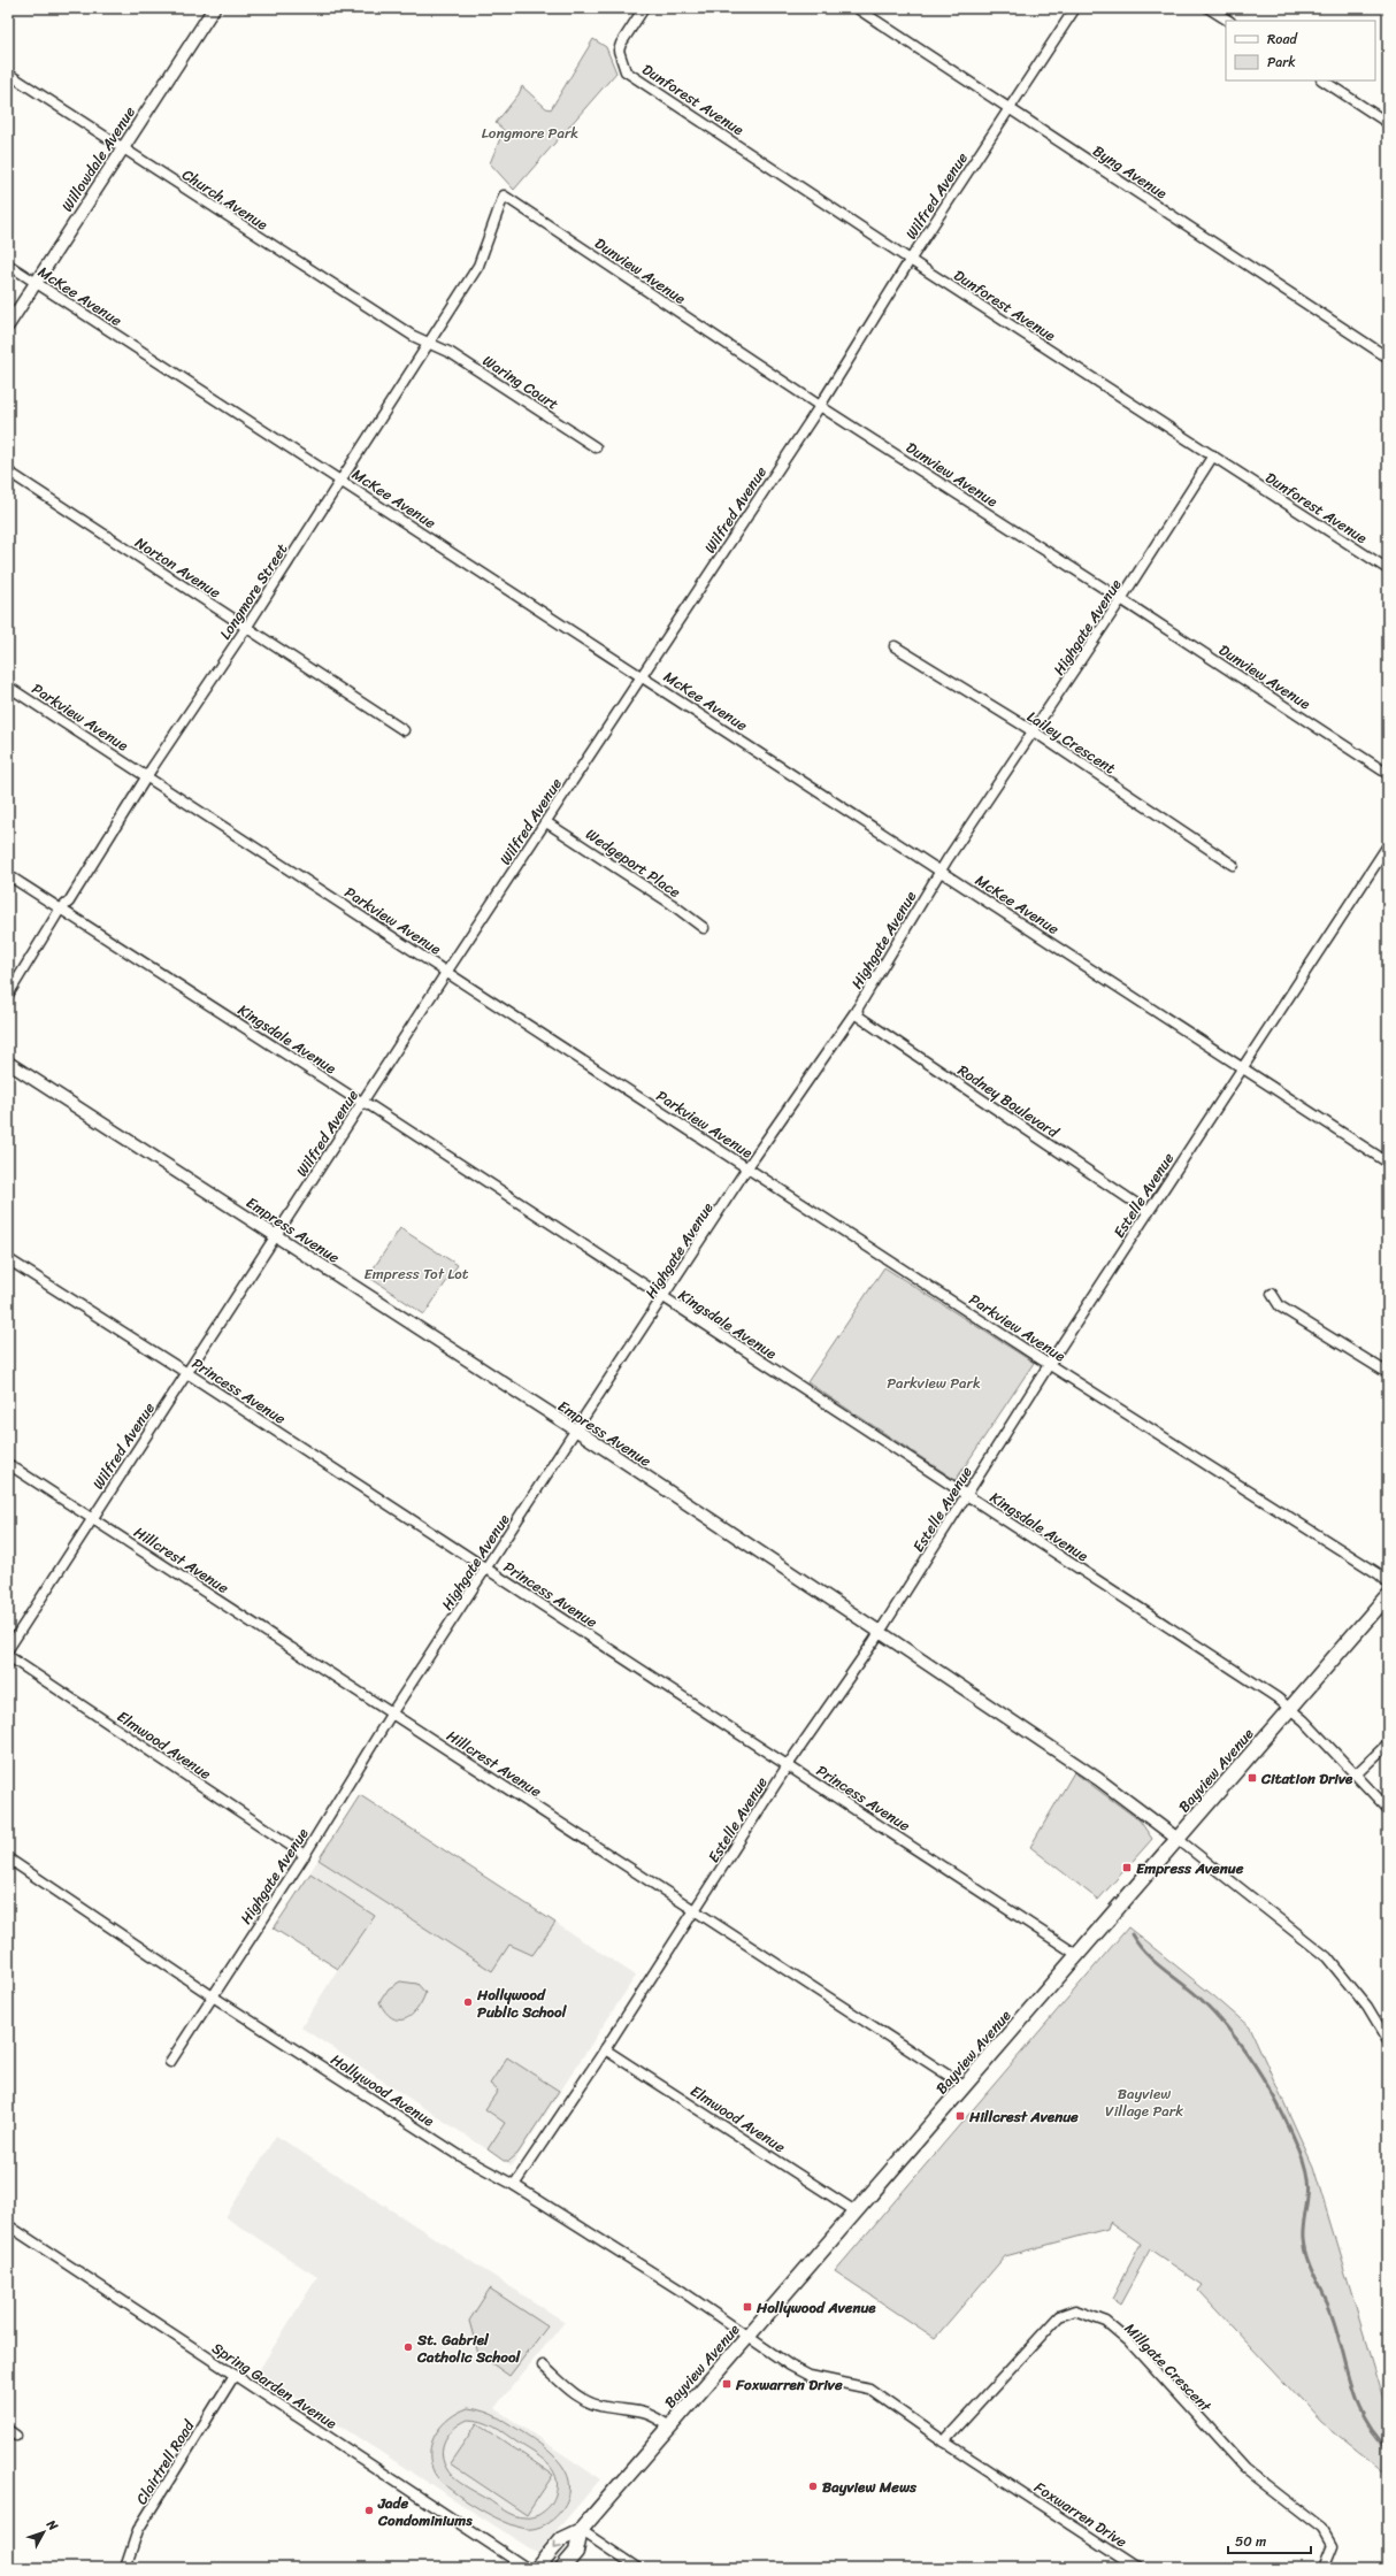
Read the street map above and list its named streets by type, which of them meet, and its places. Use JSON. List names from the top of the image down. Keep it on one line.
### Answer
{"streets":{"main road":["Bayview Avenue"],"street":["Dunforest Avenue","Willowdale Avenue","Byng Avenue","Wilfred Avenue","Church Avenue","Dunview Avenue","McKee Avenue","Waring Court","Norton Avenue","Longmore Street","Highgate Avenue","Parkview Avenue","Lailey Crescent","Wedgeport Place","Kingsdale Avenue","Rodney Boulevard","Estelle Avenue","Empress Avenue","Princess Avenue","Hillcrest Avenue","Elmwood Avenue","Hollywood Avenue","Millgate Crescent","Spring Garden Avenue","Clairtrell Road","Foxwarren Drive"]},"crossings":[["Dunforest Avenue","Wilfred Avenue"],["Dunforest Avenue","Highgate Avenue"],["Willowdale Avenue","Church Avenue"],["Willowdale Avenue","McKee Avenue"],["Byng Avenue","Wilfred Avenue"],["Wilfred Avenue","Dunview Avenue"],["Wilfred Avenue","McKee Avenue"],["Wilfred Avenue","Parkview Avenue"],["Wilfred Avenue","Wedgeport Place"],["Wilfred Avenue","Kingsdale Avenue"],["Wilfred Avenue","Empress Avenue"],["Wilfred Avenue","Princess Avenue"],["Wilfred Avenue","Hillcrest Avenue"],["Church Avenue","Waring Court"],["Church Avenue","Longmore Street"],["Dunview Avenue","Longmore Street"],["Dunview Avenue","Highgate Avenue"],["McKee Avenue","Longmore Street"],["McKee Avenue","Highgate Avenue"],["McKee Avenue","Estelle Avenue"],["Waring Court","Longmore Street"],["Norton Avenue","Longmore Street"],["Longmore Street","Parkview Avenue"],["Longmore Street","Kingsdale Avenue"],["Highgate Avenue","Parkview Avenue"],["Highgate Avenue","Lailey Crescent"],["Highgate Avenue","Kingsdale Avenue"],["Highgate Avenue","Rodney Boulevard"],["Highgate Avenue","Empress Avenue"],["Highgate Avenue","Princess Avenue"],["Highgate Avenue","Hillcrest Avenue"],["Highgate Avenue","Elmwood Avenue"],["Highgate Avenue","Hollywood Avenue"],["Parkview Avenue","Estelle Avenue"],["Kingsdale Avenue","Estelle Avenue"],["Kingsdale Avenue","Bayview Avenue"],["Rodney Boulevard","Estelle Avenue"],["Estelle Avenue","Empress Avenue"],["Estelle Avenue","Princess Avenue"],["Estelle Avenue","Hillcrest Avenue"],["Estelle Avenue","Elmwood Avenue"],["Estelle Avenue","Hollywood Avenue"],["Empress Avenue","Bayview Avenue"],["Princess Avenue","Bayview Avenue"],["Hillcrest Avenue","Bayview Avenue"],["Elmwood Avenue","Bayview Avenue"],["Bayview Avenue","Hollywood Avenue"],["Bayview Avenue","Foxwarren Drive"],["Hollywood Avenue","Foxwarren Drive"],["Millgate Crescent","Foxwarren Drive"],["Spring Garden Avenue","Clairtrell Road"]],"parks":["Longmore Park","Empress Tot Lot","Parkview Park","Bayview Village Park"],"places":{"transit":["Citation Drive","Empress Avenue","Hillcrest Avenue","Hollywood Avenue","Foxwarren Drive"],"other":["Hollywood Public School","St. Gabriel Catholic School","Bayview Mews","Jade Condominiums"]},"legend":["Road","Park"],"scale_bar":"50 m","north":"top right"}
